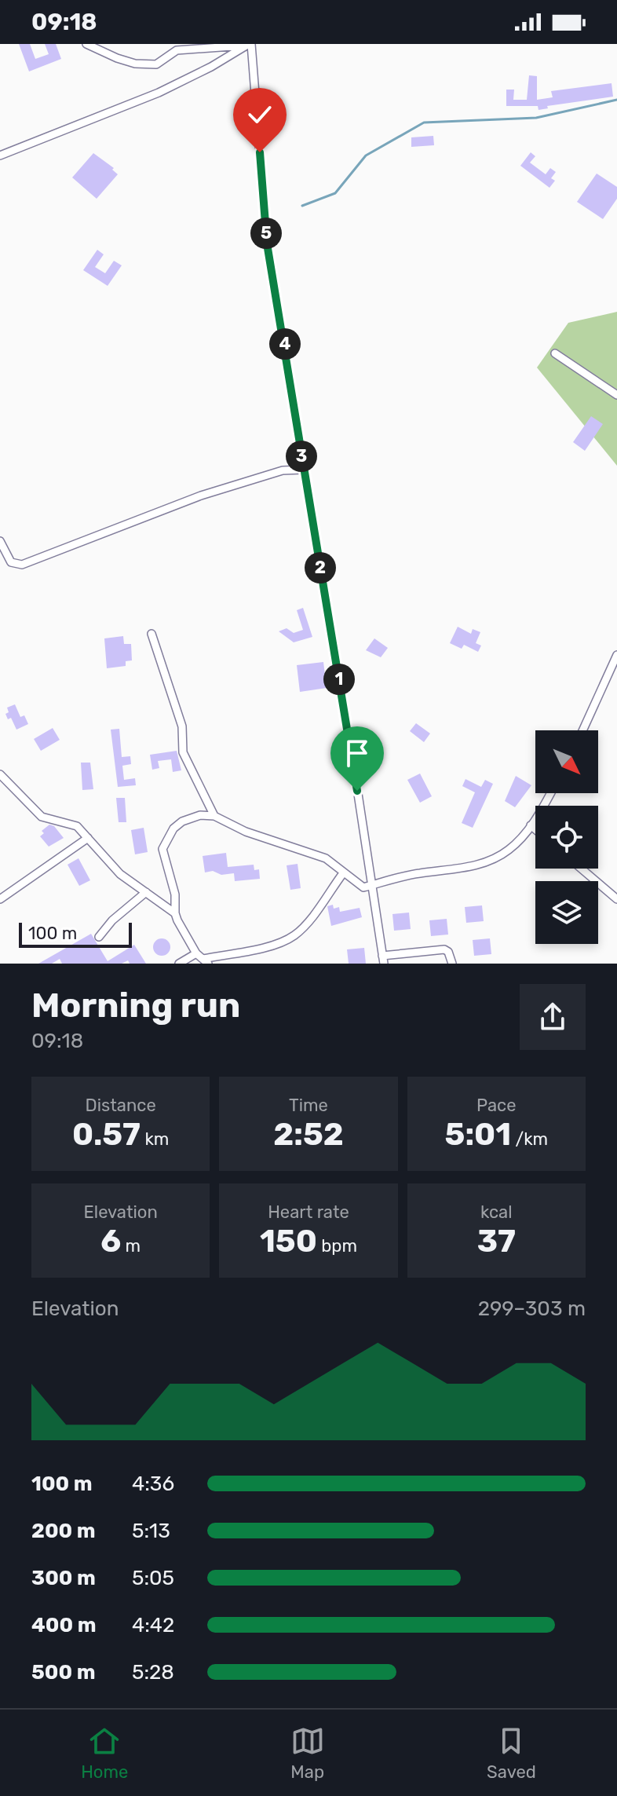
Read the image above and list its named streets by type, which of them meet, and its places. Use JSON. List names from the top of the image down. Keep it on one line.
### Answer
{"scale_bar":"100 m","north":"bottom right","page":{"status":"09:18","pins":["5","4","3","2","1"],"scale":"100 m","heading":["Morning run","09:18"],"stats":[["Distance","0.57 km"],["Time","2:52"],["Pace","5:01 /km"],["Elevation","6 m"],["Heart rate","150 bpm"],["kcal","37"]],"chart":["Elevation","299–303 m"],"list":[{"name":"100 m","note":"4:36"},{"name":"200 m","note":"5:13"},{"name":"300 m","note":"5:05"},{"name":"400 m","note":"4:42"},{"name":"500 m","note":"5:28"}],"tabs":["Home","Map","Saved"]}}
